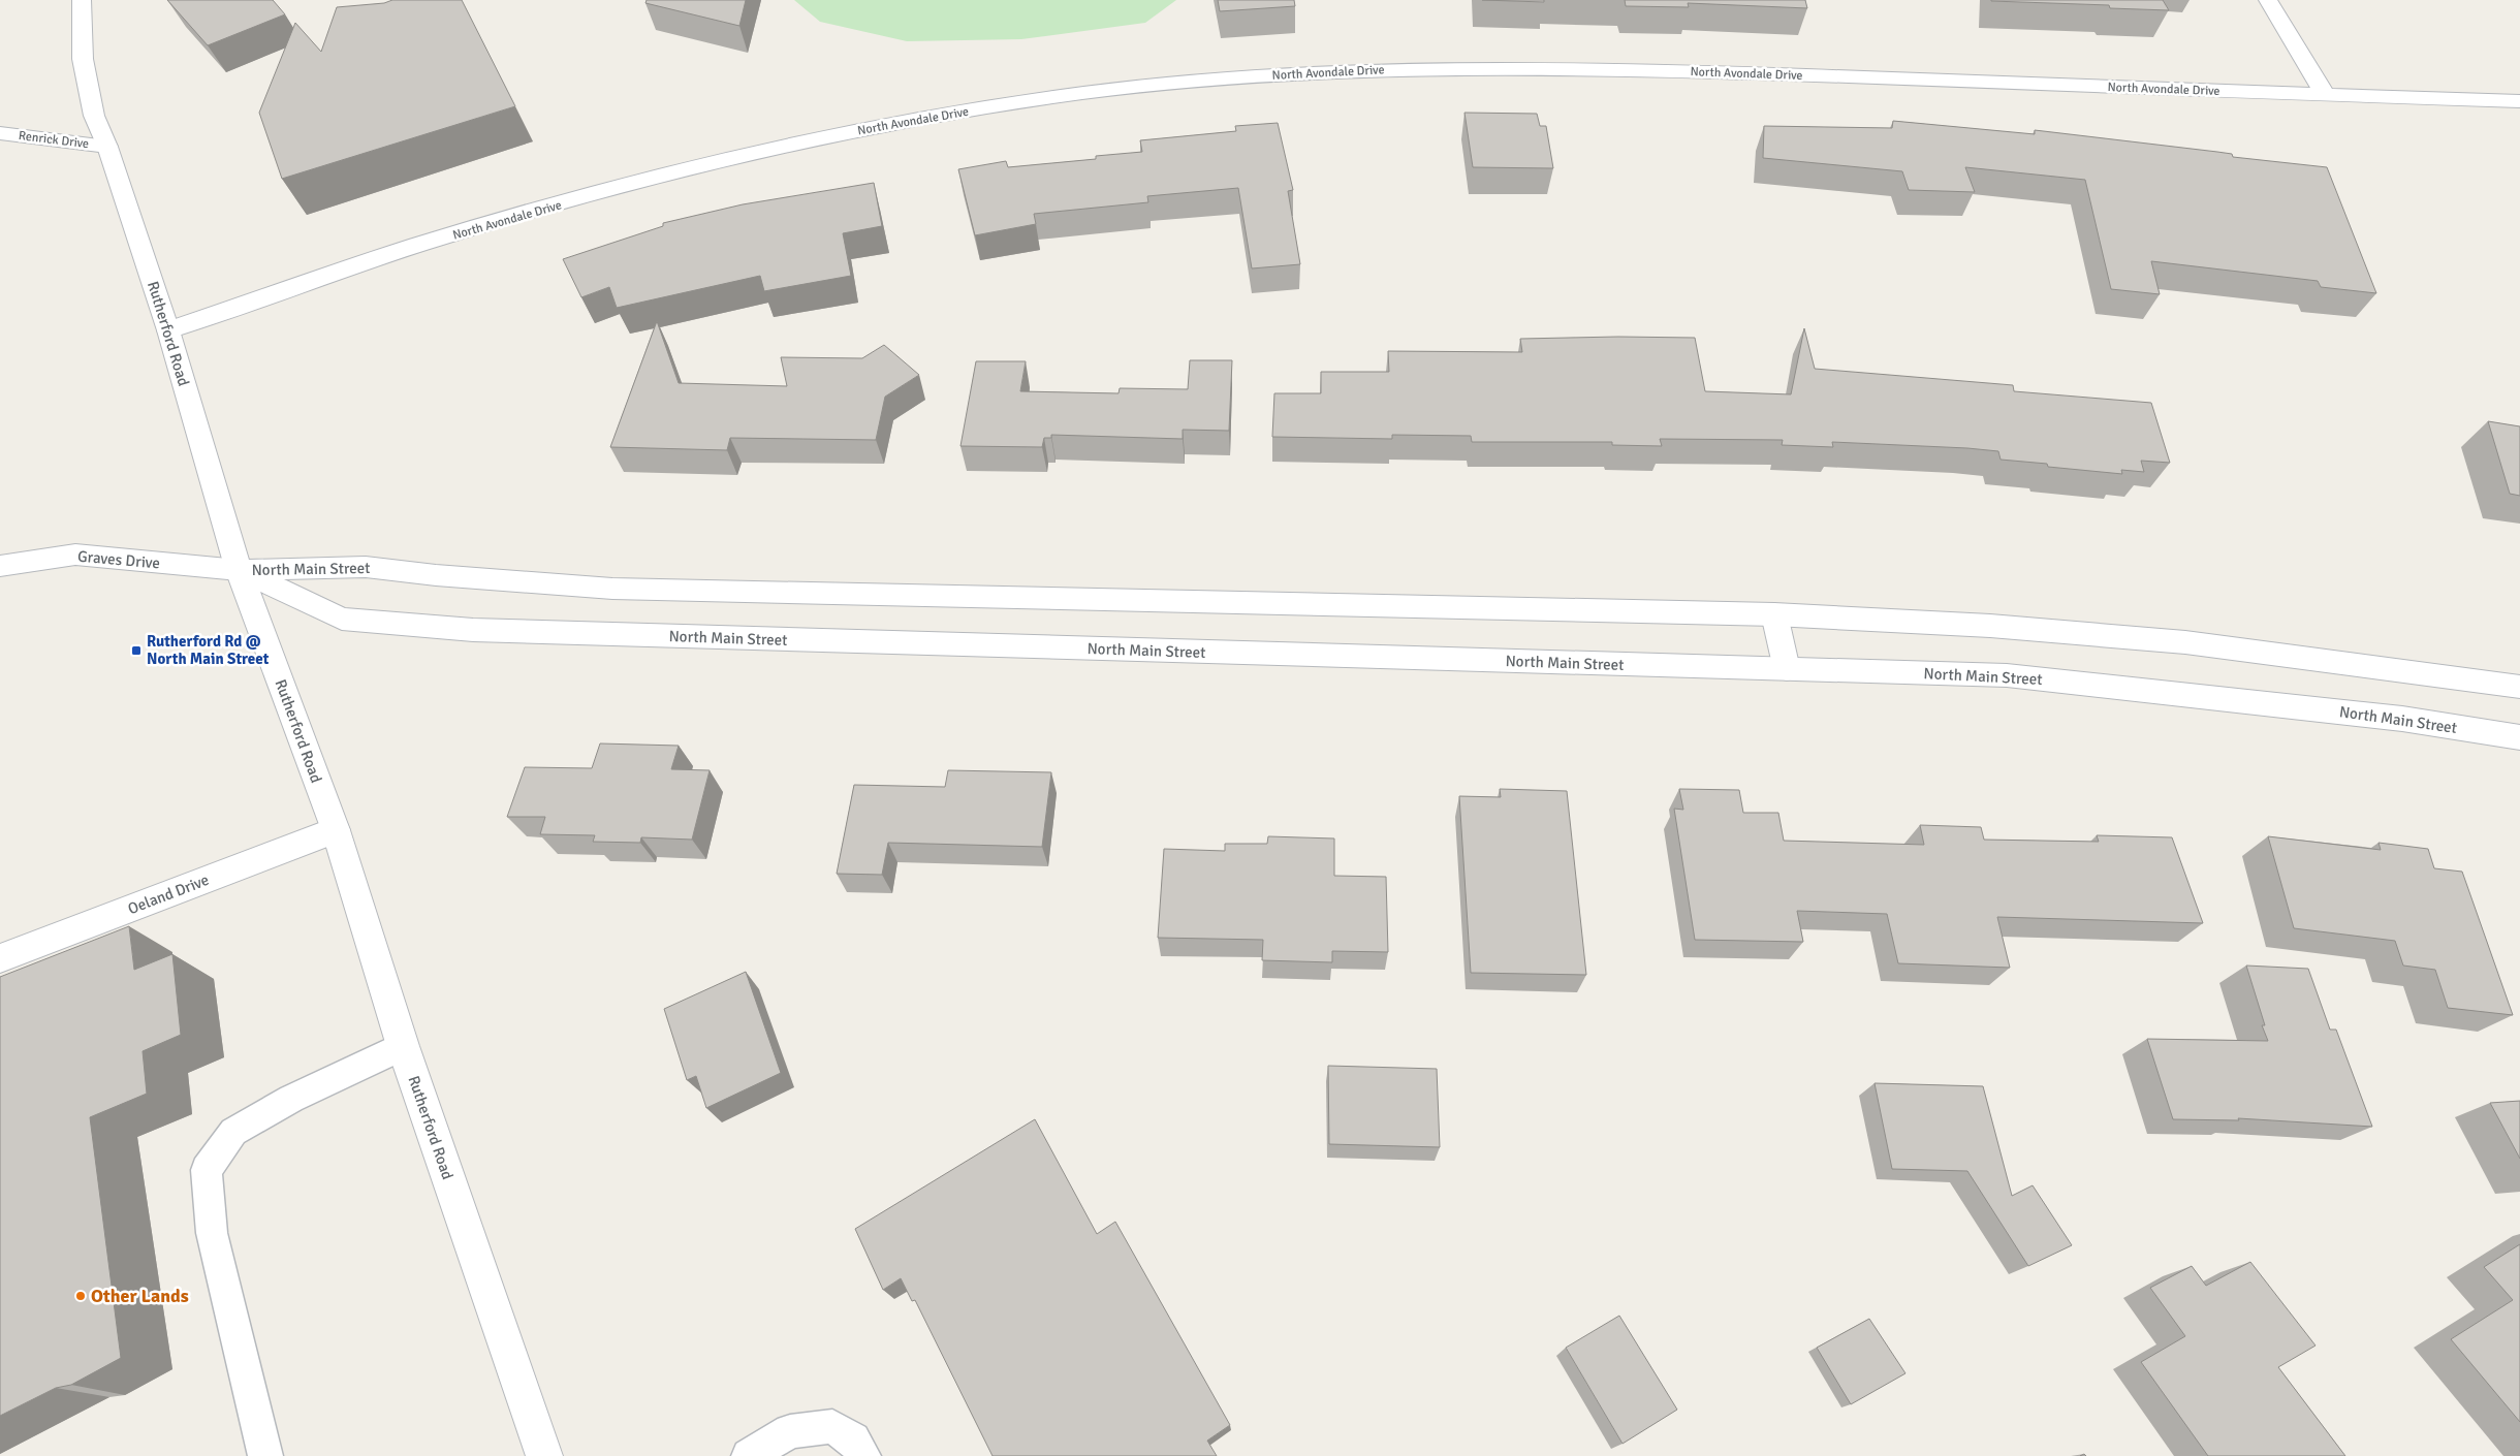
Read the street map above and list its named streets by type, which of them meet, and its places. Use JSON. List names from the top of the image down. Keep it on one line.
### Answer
{"streets":{"street":["North Avondale Drive","Renrick Drive","Rutherford Road","Graves Drive","North Main Street","Oeland Drive"]},"crossings":[["North Avondale Drive","Rutherford Road"],["Renrick Drive","Rutherford Road"],["Rutherford Road","Graves Drive"],["Rutherford Road","North Main Street"],["Rutherford Road","Oeland Drive"],["Graves Drive","North Main Street"]],"places":{"transit":["Rutherford Rd @ North Main Street"],"other":["Other Lands"]}}
